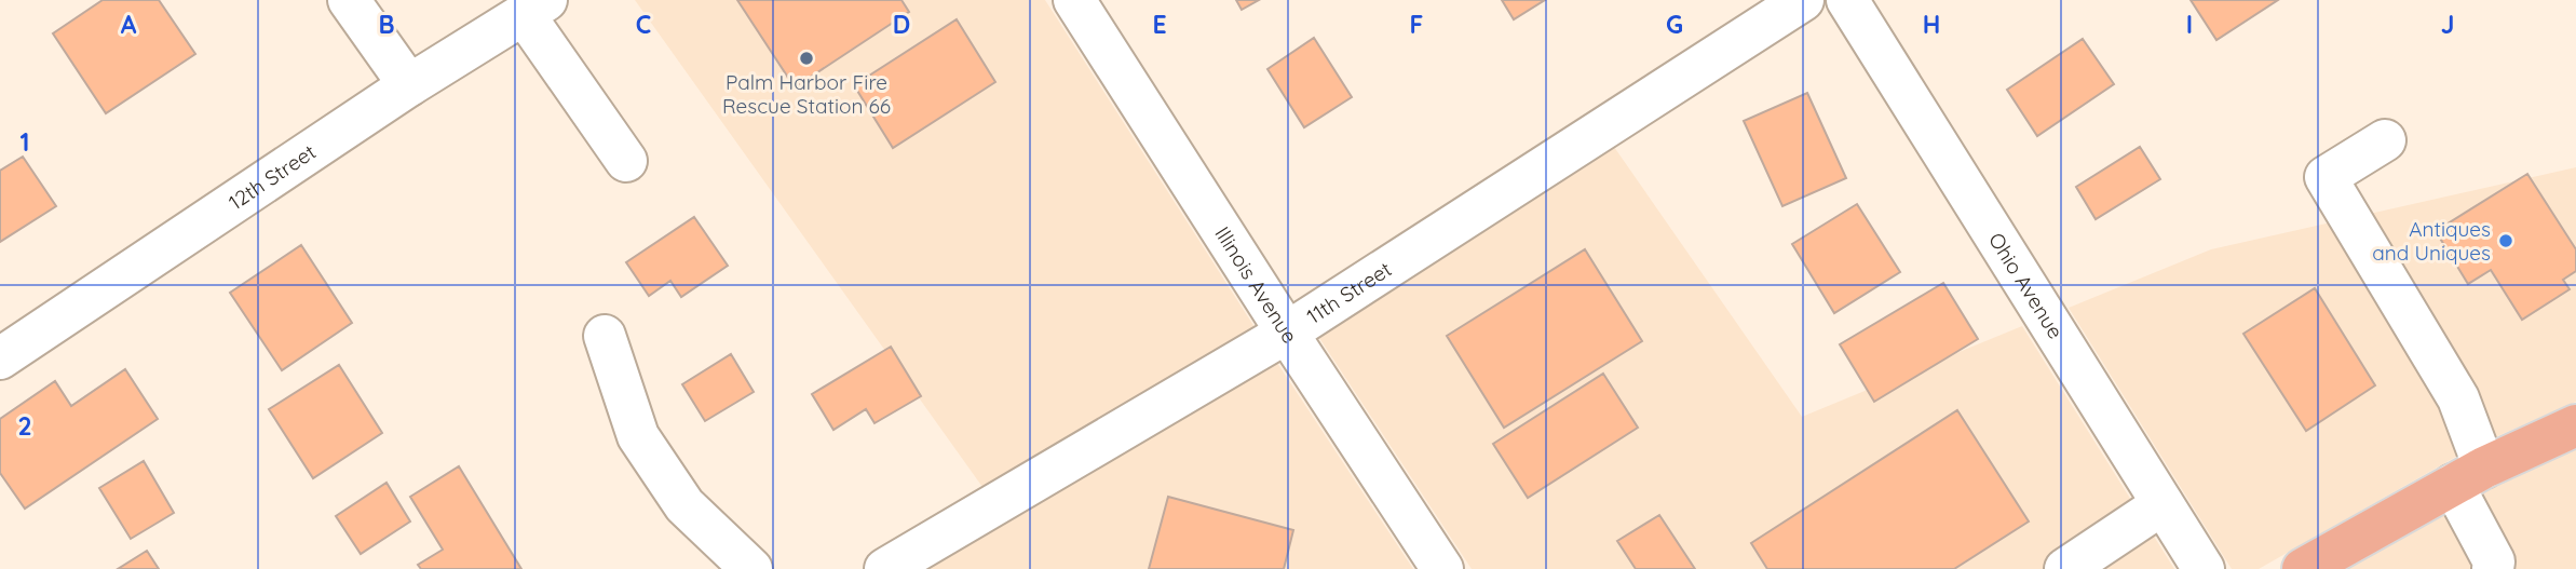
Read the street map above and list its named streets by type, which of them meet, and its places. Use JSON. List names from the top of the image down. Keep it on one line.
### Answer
{"streets":{"street":["12th Street","Ohio Avenue","Illinois Avenue","11th Street"]},"crossings":[["Illinois Avenue","11th Street"]],"places":["Palm Harbor Fire Rescue Station 66","Antiques and Uniques"],"grid":{"columns":["A","B","C","D","E","F","G","H","I","J"],"rows":["1","2"]}}
